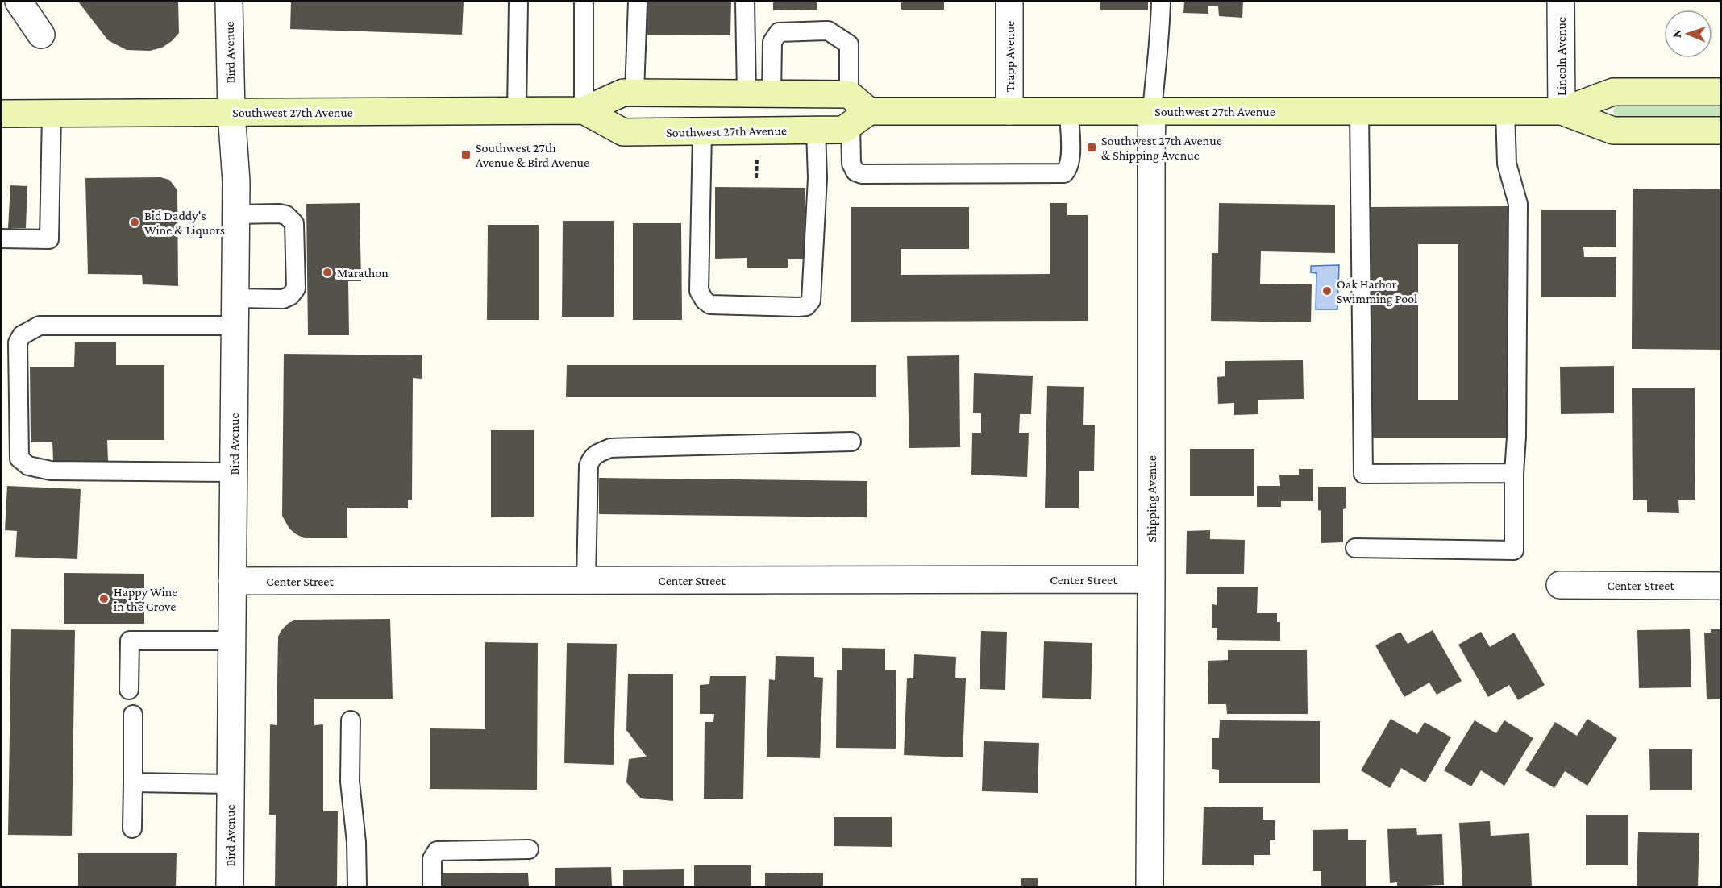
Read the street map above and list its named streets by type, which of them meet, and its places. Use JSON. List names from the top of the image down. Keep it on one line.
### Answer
{"streets":{"main road":["Southwest 27th Avenue"],"street":["Bird Avenue","Trapp Avenue","Lincoln Avenue","Shipping Avenue","Center Street"]},"crossings":[["Bird Avenue","Southwest 27th Avenue"],["Bird Avenue","Center Street"],["Trapp Avenue","Southwest 27th Avenue"],["Lincoln Avenue","Southwest 27th Avenue"],["Southwest 27th Avenue","Shipping Avenue"],["Shipping Avenue","Center Street"]],"places":{"transit":["Southwest 27th Avenue & Shipping Avenue","Southwest 27th Avenue & Bird Avenue"],"other":["Bid Daddy's Wine & Liquors","Marathon","Oak Harbor Swimming Pool","Happy Wine in the Grove"]},"north":"left"}
